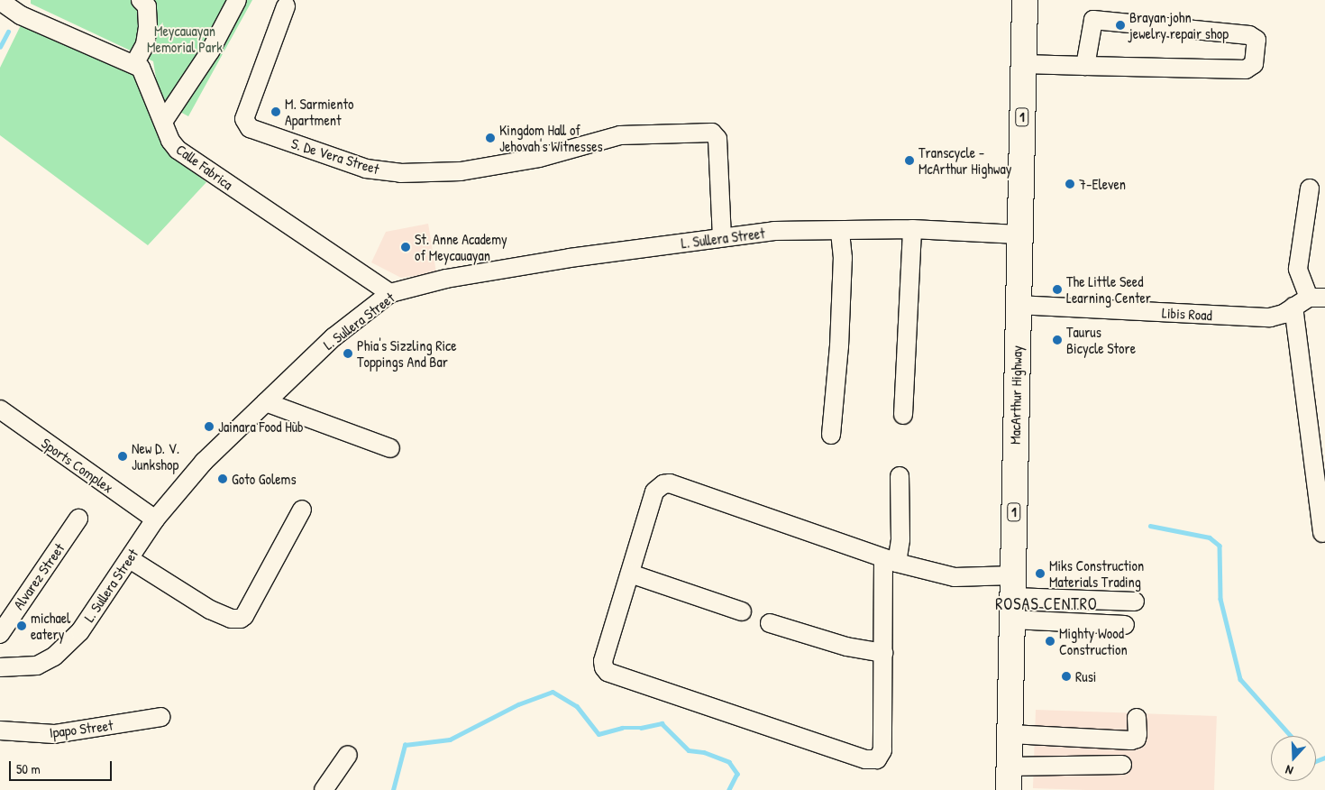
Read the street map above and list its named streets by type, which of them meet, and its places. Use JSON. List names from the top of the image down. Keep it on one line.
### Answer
{"streets":{"highway":["1","MacArthur Highway"],"street":["S. De Vera Street","Calle Fabrica","L. Sullera Street","Libis Road","Sports Complex","Alvarez Street","Ipapo Street"]},"crossings":[["S. De Vera Street","L. Sullera Street"],["Calle Fabrica","L. Sullera Street"],["L. Sullera Street","MacArthur Highway"],["L. Sullera Street","Sports Complex"],["Libis Road","MacArthur Highway"]],"districts":["ROSAS CENTRO"],"parks":["Meycauayan Memorial Park"],"places":["Brayan john jewelry repair shop","M. Sarmiento Apartment","Kingdom Hall of Jehovah's Witnesses","Transcycle - McArthur Highway","7-Eleven","St. Anne Academy of Meycauayan","The Little Seed Learning Center","Taurus Bicycle Store","Phia's Sizzling Rice Toppings And Bar","Jainara Food Hub","New D. V. Junkshop","Goto Golems","Miks Construction Materials Trading","michael eatery","Mighty Wood Construction","Rusi"],"scale_bar":"50 m","north":"bottom"}
